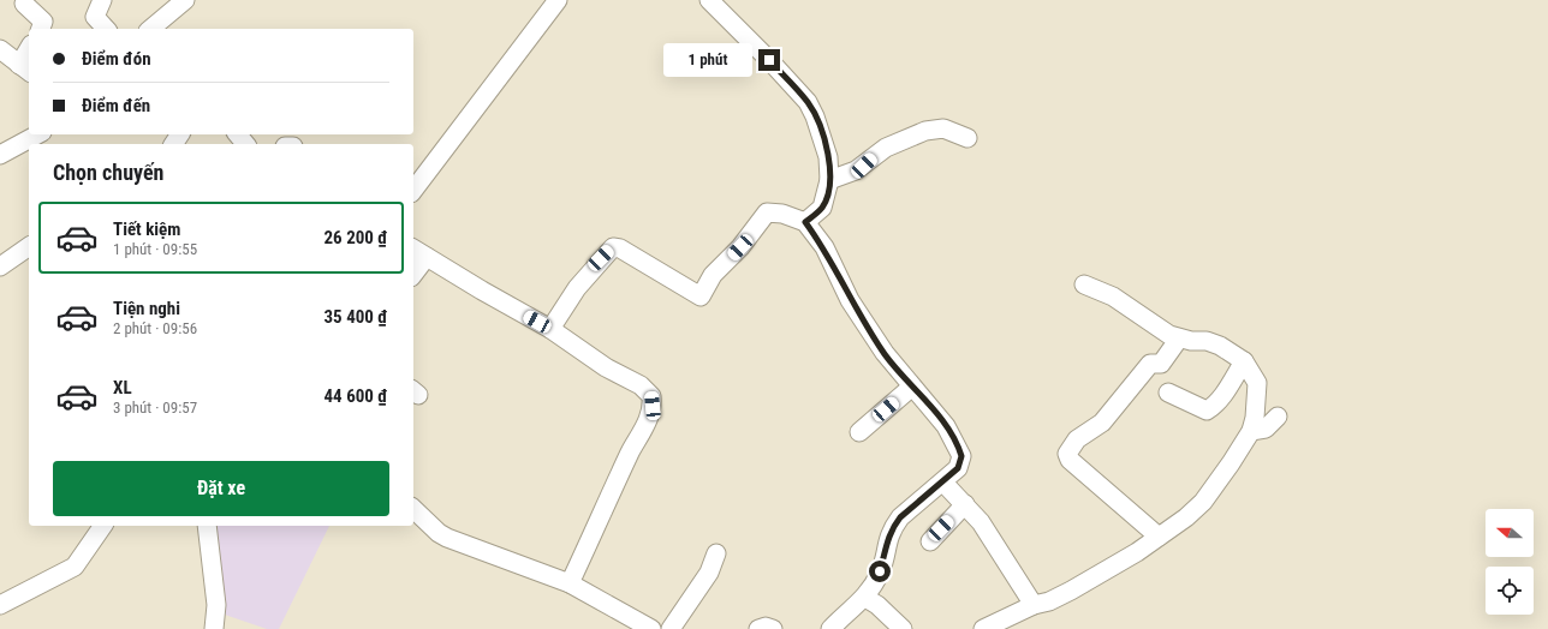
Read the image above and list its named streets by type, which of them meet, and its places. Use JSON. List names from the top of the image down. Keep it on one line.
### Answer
{"north":"left","page":{"banner":["Điểm đón","Điểm đến"],"bubble":"1 phút","heading":"Chọn chuyến","list":[{"name":"Tiết kiệm","note":"1 phút · 09:55","value":"26 200 ₫"},{"name":"Tiện nghi","note":"2 phút · 09:56","value":"35 400 ₫"},{"name":"XL","note":"3 phút · 09:57","value":"44 600 ₫"}],"buttons":"Đặt xe"}}
